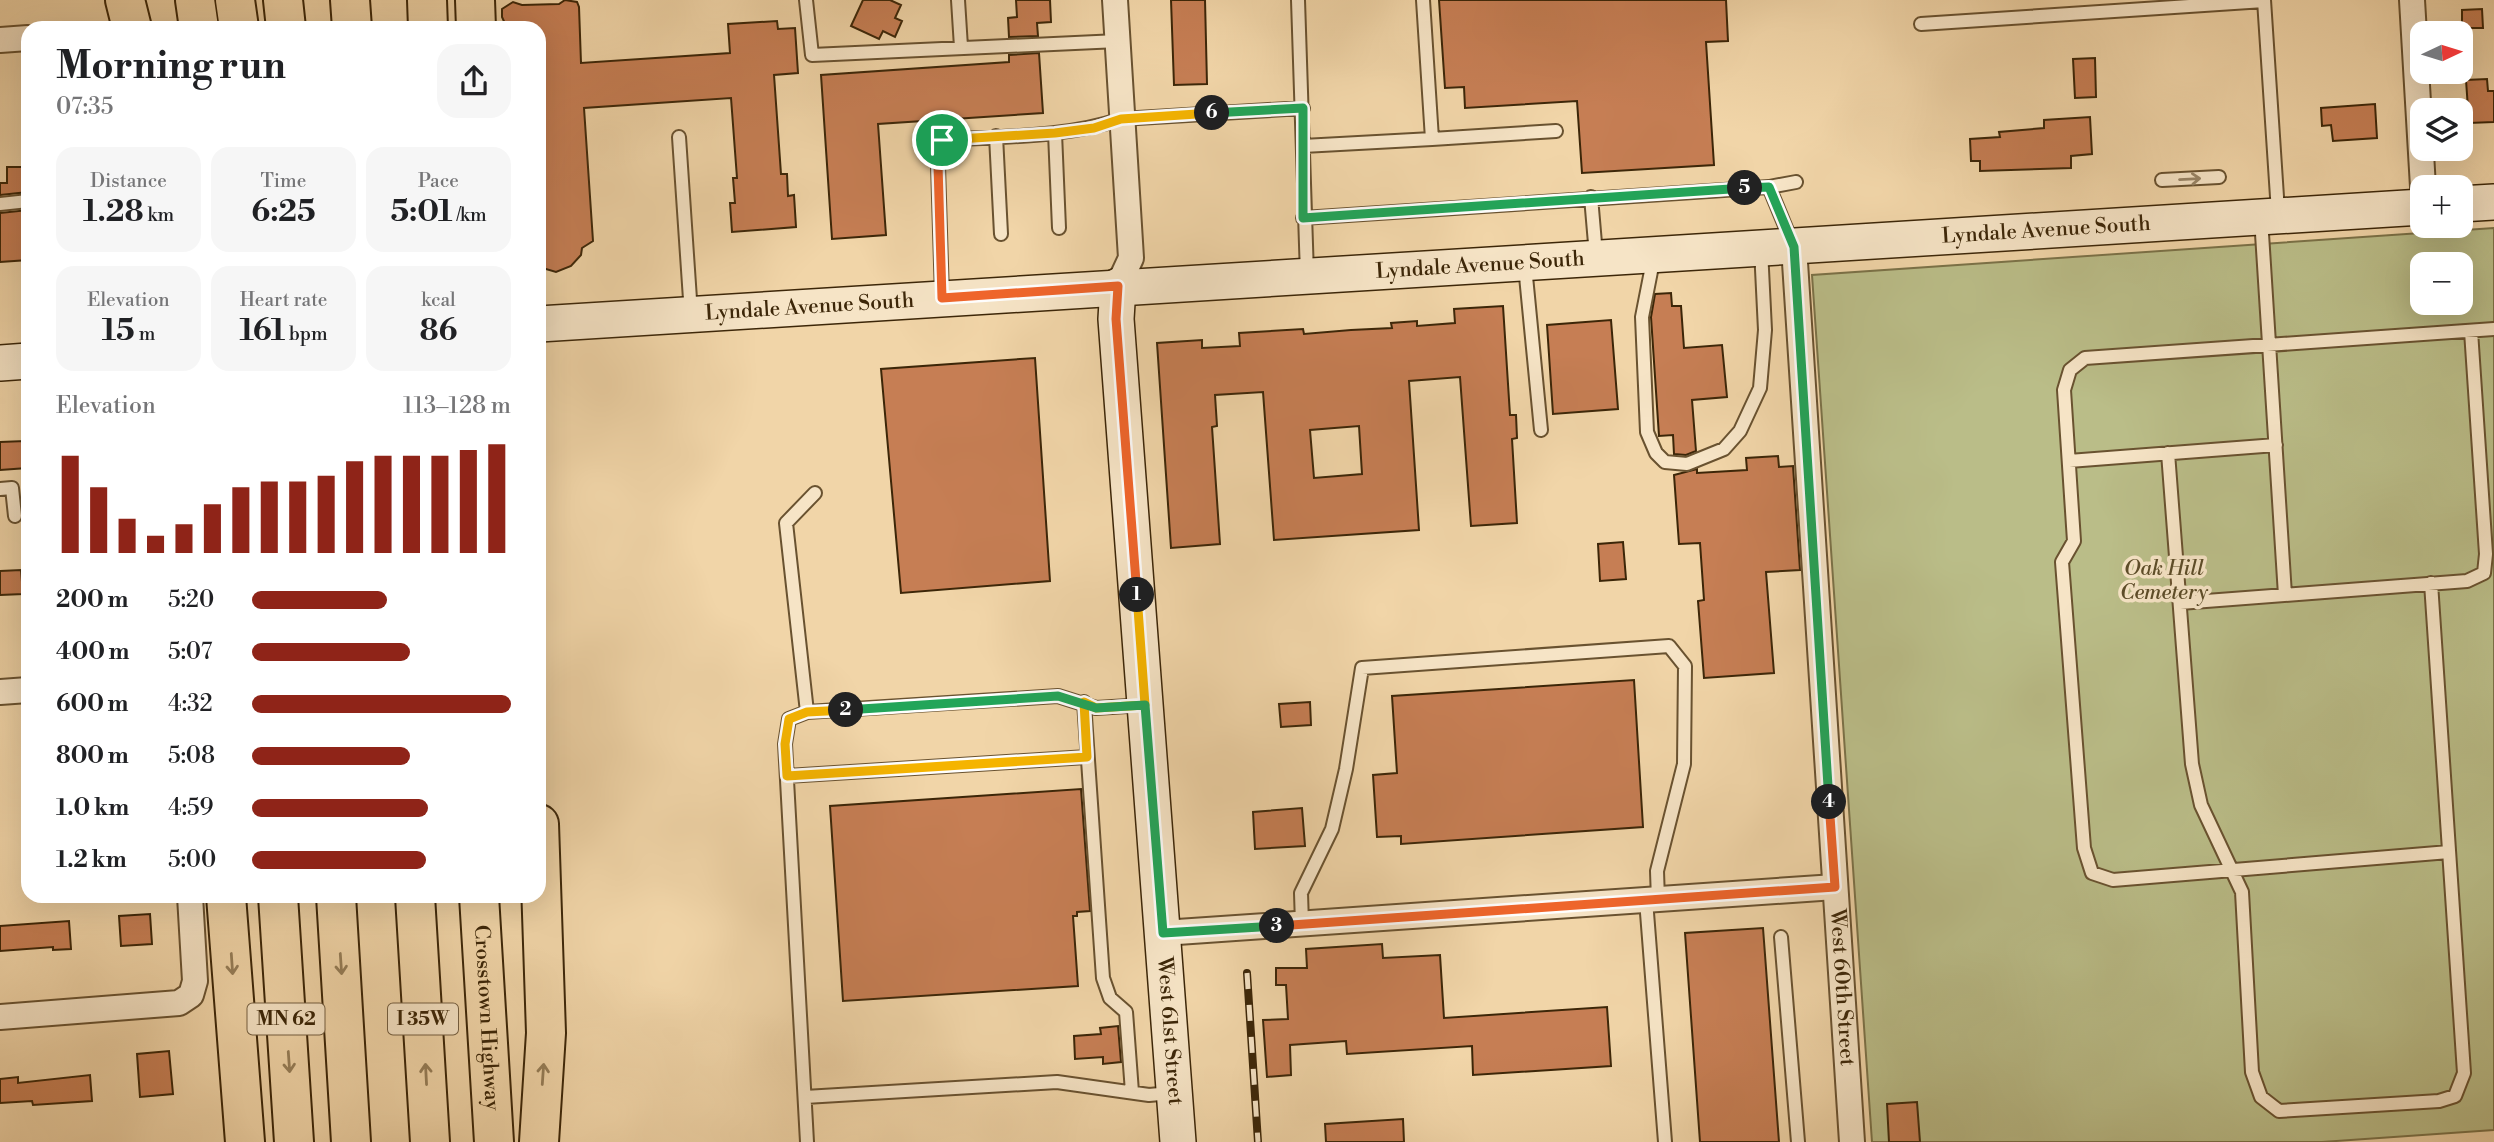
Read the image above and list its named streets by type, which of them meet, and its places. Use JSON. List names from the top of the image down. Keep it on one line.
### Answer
{"streets":{"highway":["MN 62","I 35W","Crosstown Highway"],"main road":["Lyndale Avenue South","West 61st Street"],"street":["West 60th Street"]},"crossings":[["Lyndale Avenue South","West 60th Street"],["Lyndale Avenue South","West 61st Street"]],"parks":["Oak Hill Cemetery"],"north":"right","page":{"map_buttons":["+","−"],"heading":["Morning run","07:35"],"pins":["6","5","1","2","4","3"],"stats":[["Distance","1.28 km"],["Time","6:25"],["Pace","5:01 /km"],["Elevation","15 m"],["Heart rate","161 bpm"],["kcal","86"]],"chart":["Elevation","113–128 m"],"list":[{"name":"200 m","note":"5:20"},{"name":"400 m","note":"5:07"},{"name":"600 m","note":"4:32"},{"name":"800 m","note":"5:08"},{"name":"1.0 km","note":"4:59"},{"name":"1.2 km","note":"5:00"}]}}
